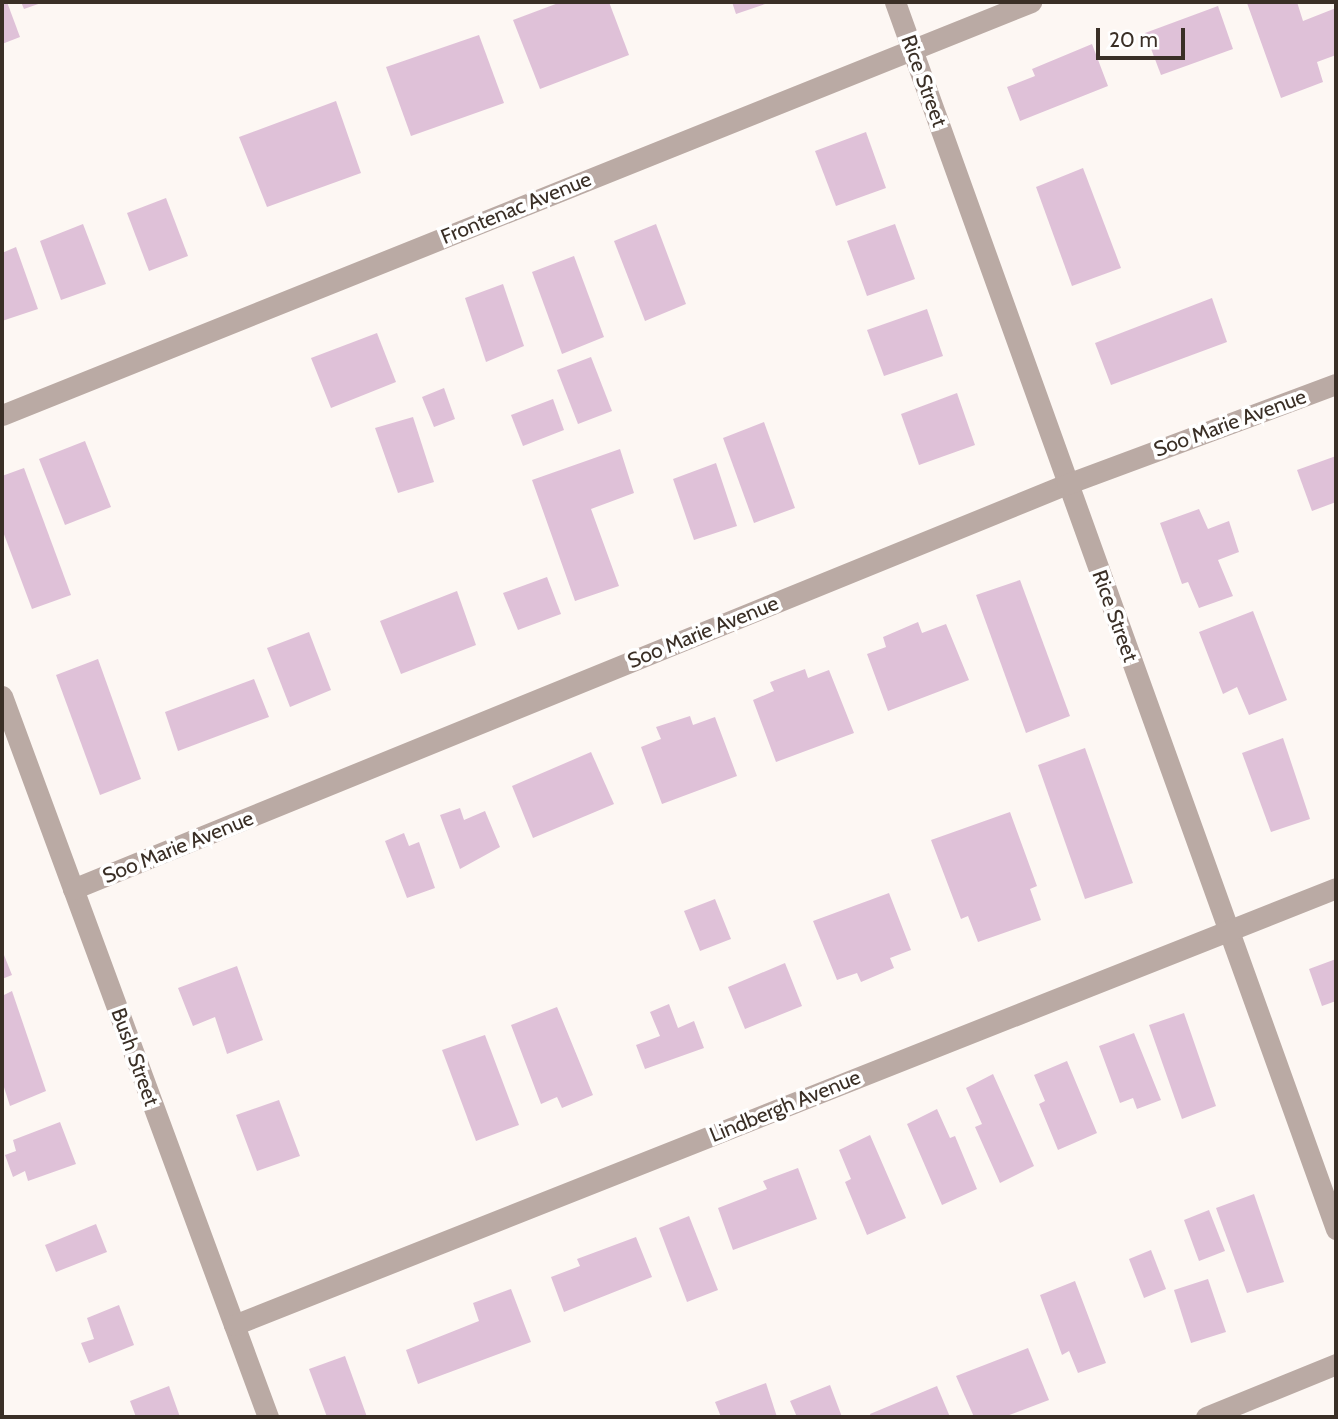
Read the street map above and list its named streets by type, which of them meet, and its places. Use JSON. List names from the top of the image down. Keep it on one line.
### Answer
{"streets":{"street":["Rice Street","Frontenac Avenue","Soo Marie Avenue","Bush Street","Lindbergh Avenue"]},"crossings":[["Rice Street","Frontenac Avenue"],["Rice Street","Soo Marie Avenue"],["Rice Street","Lindbergh Avenue"],["Soo Marie Avenue","Bush Street"],["Bush Street","Lindbergh Avenue"]],"scale_bar":"20 m"}
